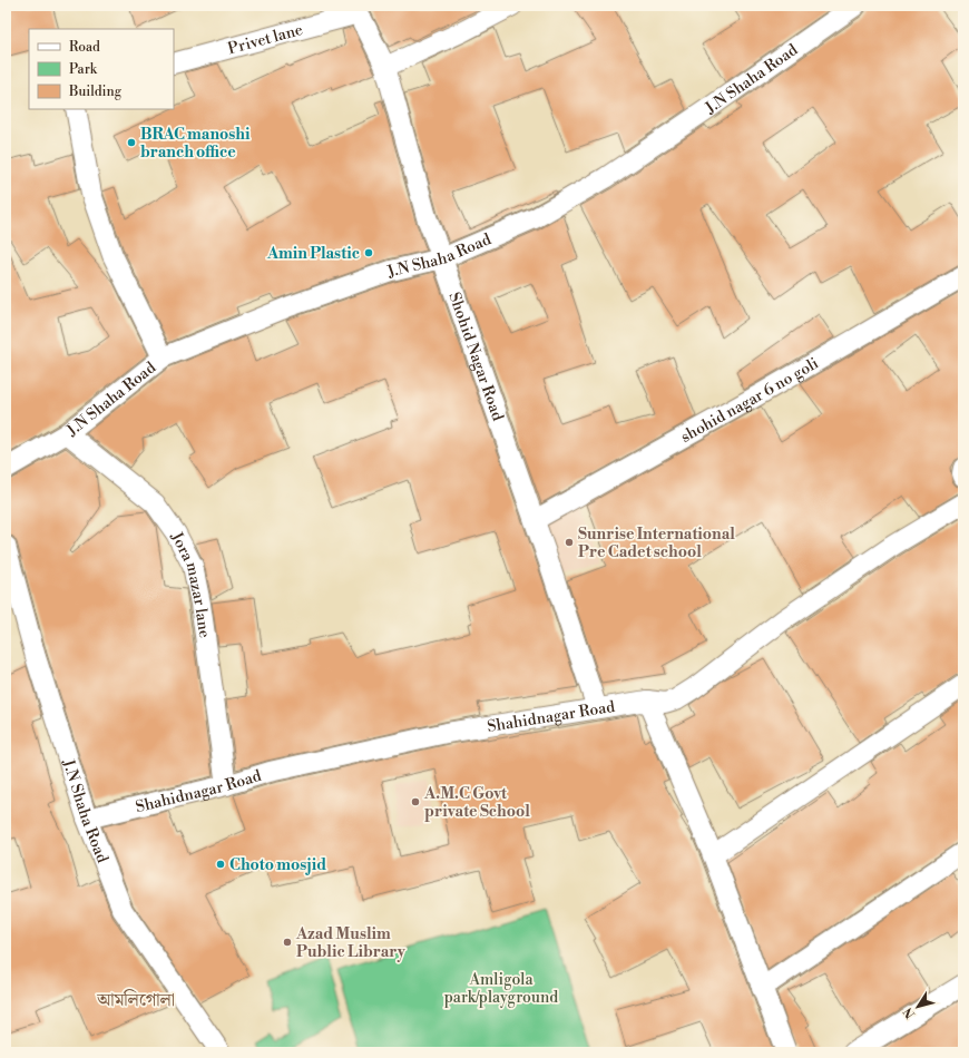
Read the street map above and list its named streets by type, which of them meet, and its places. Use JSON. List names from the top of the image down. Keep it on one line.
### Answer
{"streets":{"street":["Privet lane","J.N Shaha Road","Shohid Nagar Road","shohid nagar 6 no goli","Jora mazar lane","Shahidnagar Road"]},"crossings":[["Privet lane","Shohid Nagar Road"],["J.N Shaha Road","Shohid Nagar Road"],["J.N Shaha Road","Jora mazar lane"],["J.N Shaha Road","Shahidnagar Road"],["Shohid Nagar Road","shohid nagar 6 no goli"],["Shohid Nagar Road","Shahidnagar Road"],["Jora mazar lane","Shahidnagar Road"]],"districts":["আমলিগোলা"],"parks":["Amligola park/playground"],"places":["BRAC manoshi branch office","Amin Plastic","Sunrise International Pre Cadet school","A.M.C Govt private School","Choto mosjid","Azad Muslim Public Library"],"legend":["Road","Park","Building"],"north":"bottom left"}
